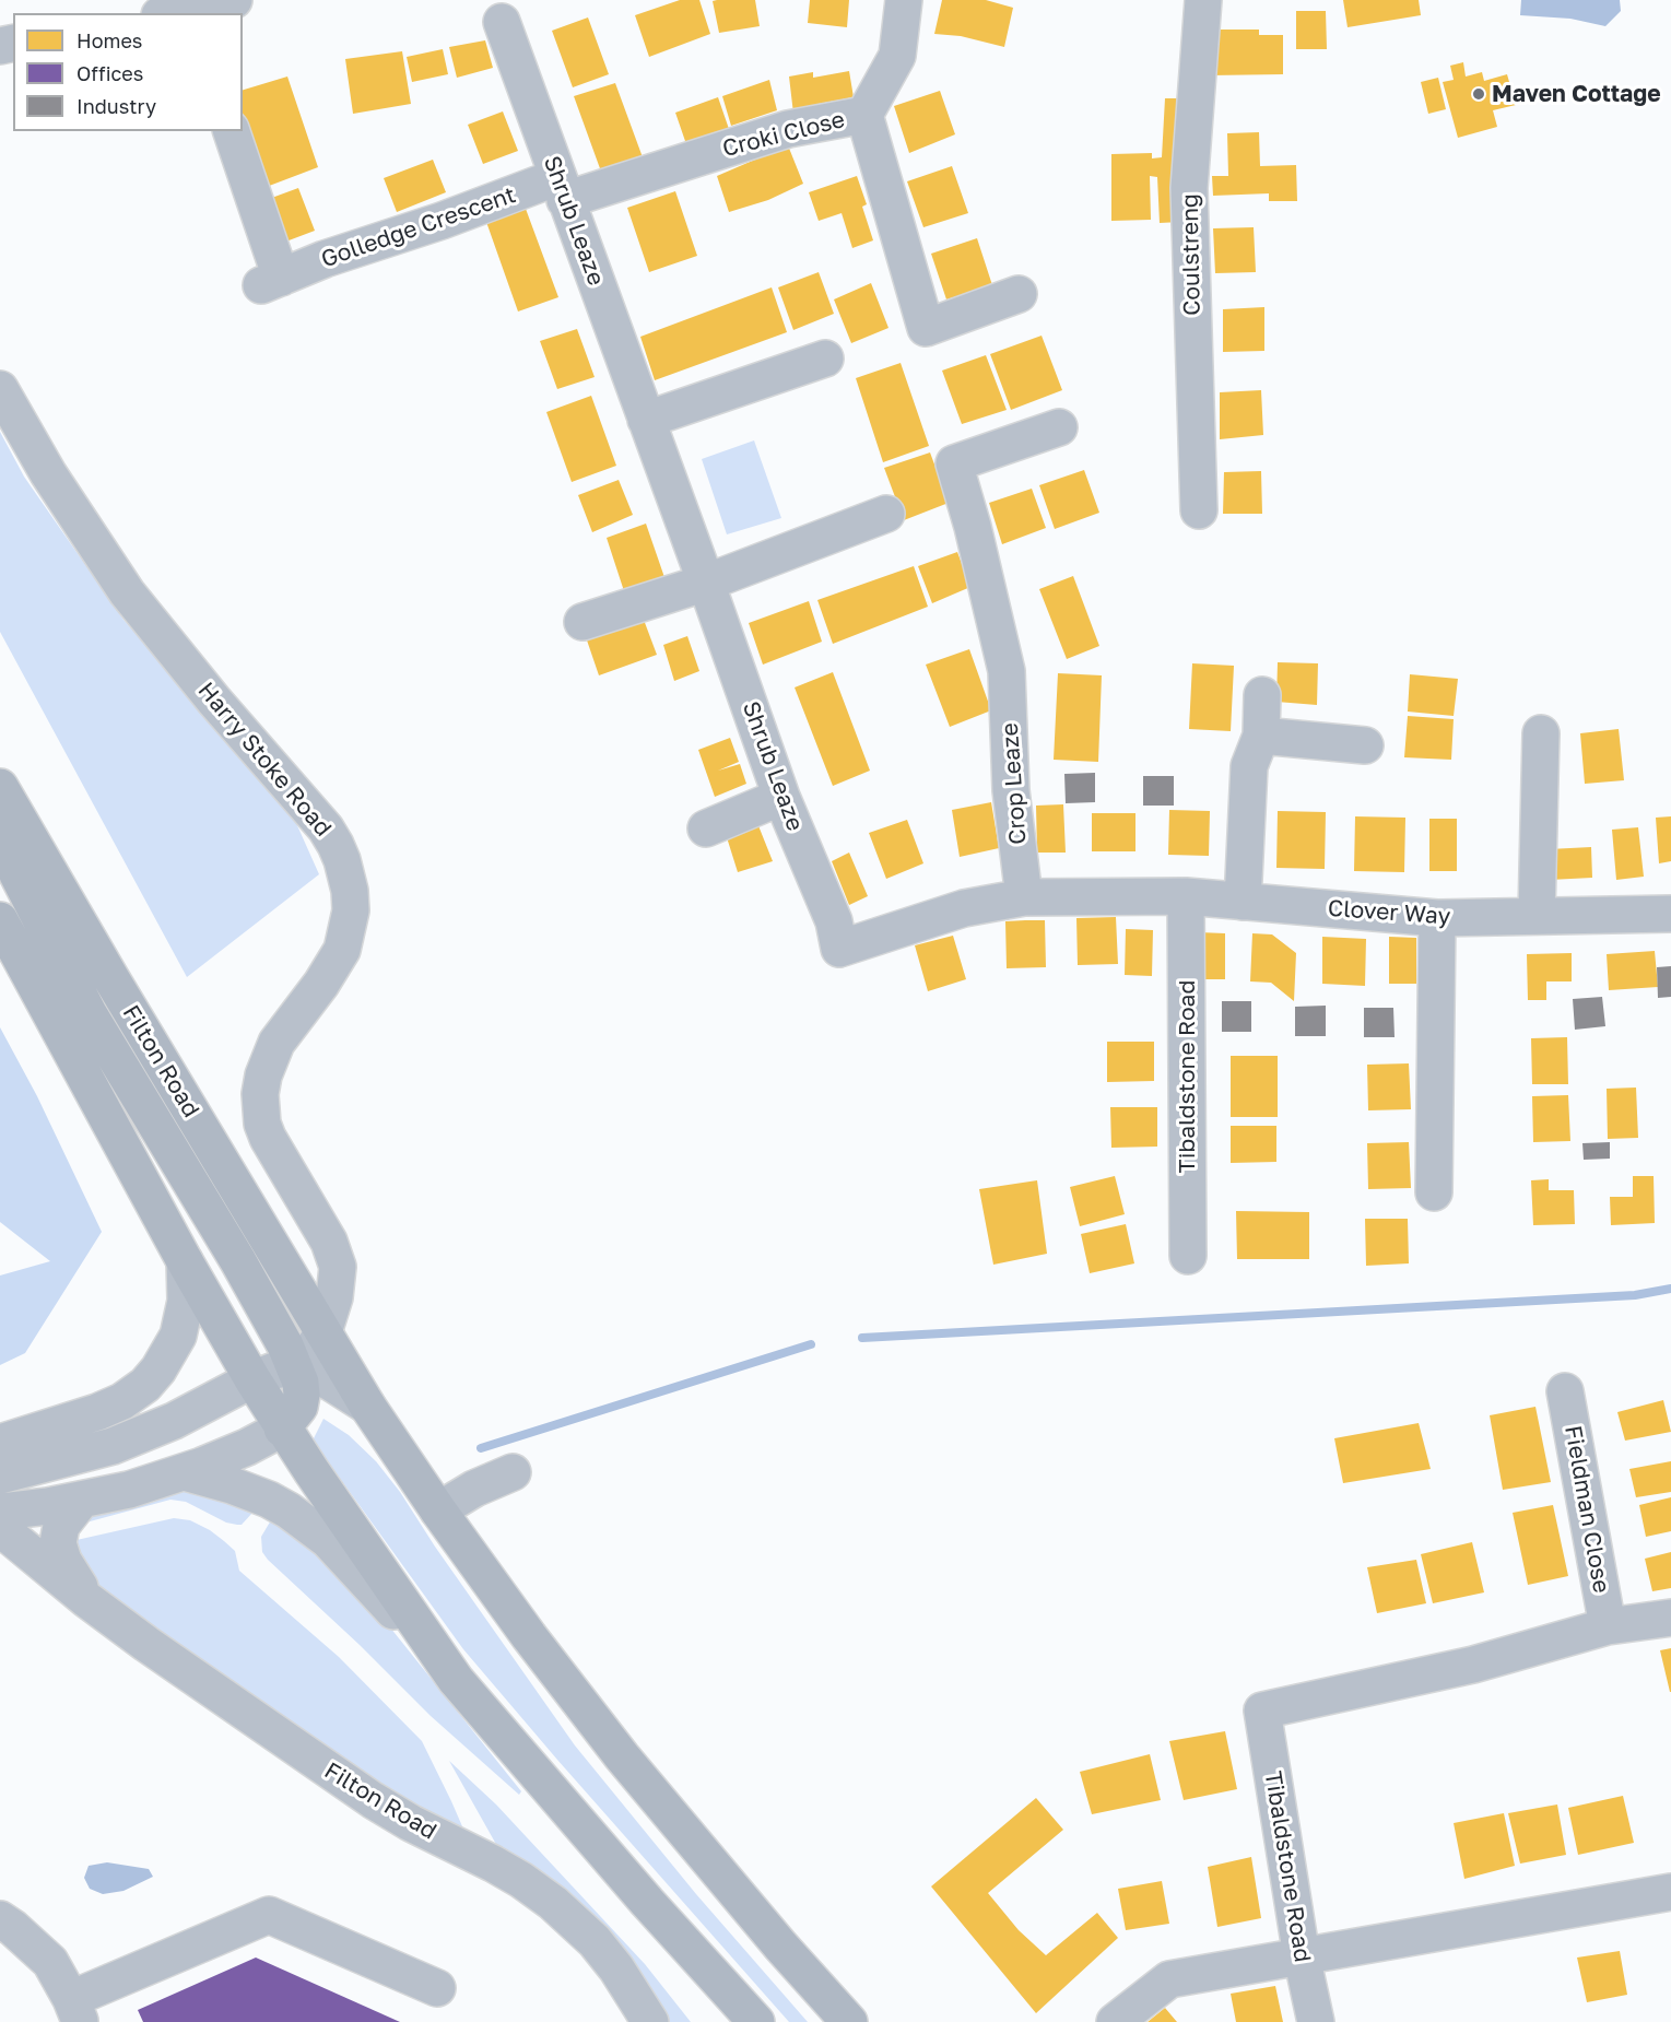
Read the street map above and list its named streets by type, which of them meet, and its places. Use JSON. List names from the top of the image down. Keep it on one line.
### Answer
{"streets":{"main road":["Filton Road"],"street":["Croki Close","Shrub Leaze","Golledge Crescent","Coulstreng","Harry Stoke Road","Crop Leaze","Clover Way","Tibaldstone Road","Fieldman Close"]},"crossings":[["Croki Close","Shrub Leaze"],["Croki Close","Golledge Crescent"],["Shrub Leaze","Golledge Crescent"],["Shrub Leaze","Clover Way"],["Harry Stoke Road","Filton Road"],["Crop Leaze","Clover Way"],["Clover Way","Tibaldstone Road"],["Tibaldstone Road","Fieldman Close"]],"places":["Maven Cottage"],"legend":["Homes","Offices","Industry"]}
